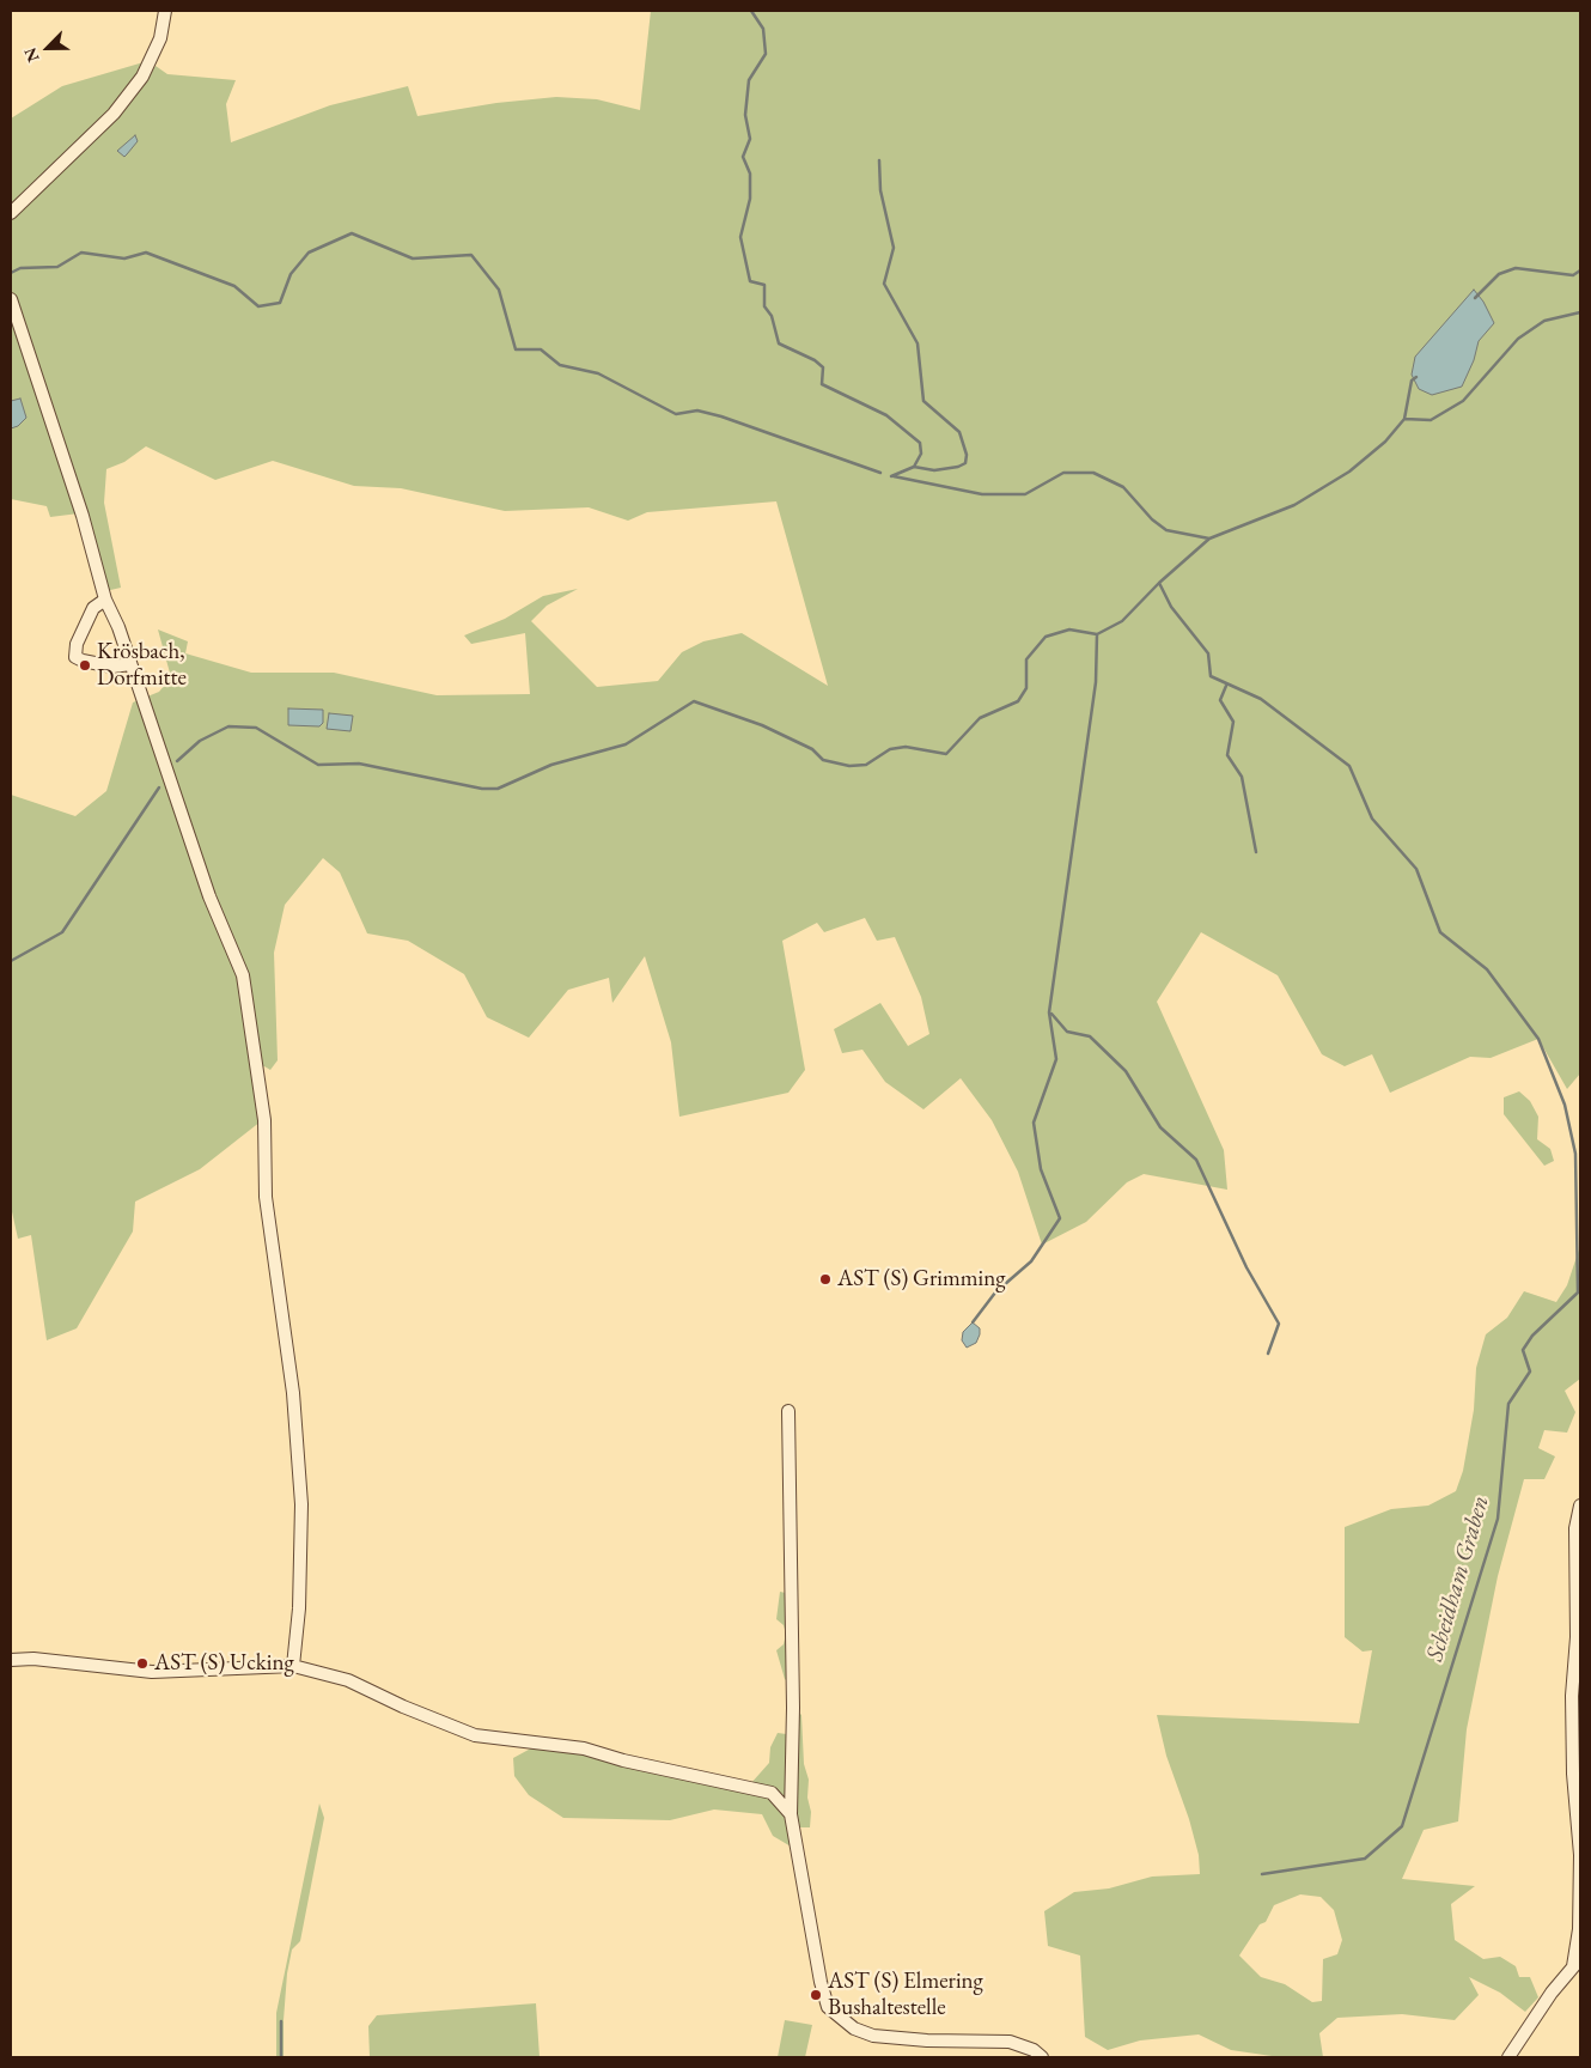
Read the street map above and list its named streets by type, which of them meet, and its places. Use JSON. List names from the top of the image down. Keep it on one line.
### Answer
{"water":["Scheidham Graben"],"places":["Krösbach, Dorfmitte","AST (S) Grimming","AST (S) Ucking","AST (S) Elmering Bushaltestelle"],"north":"bottom left"}
